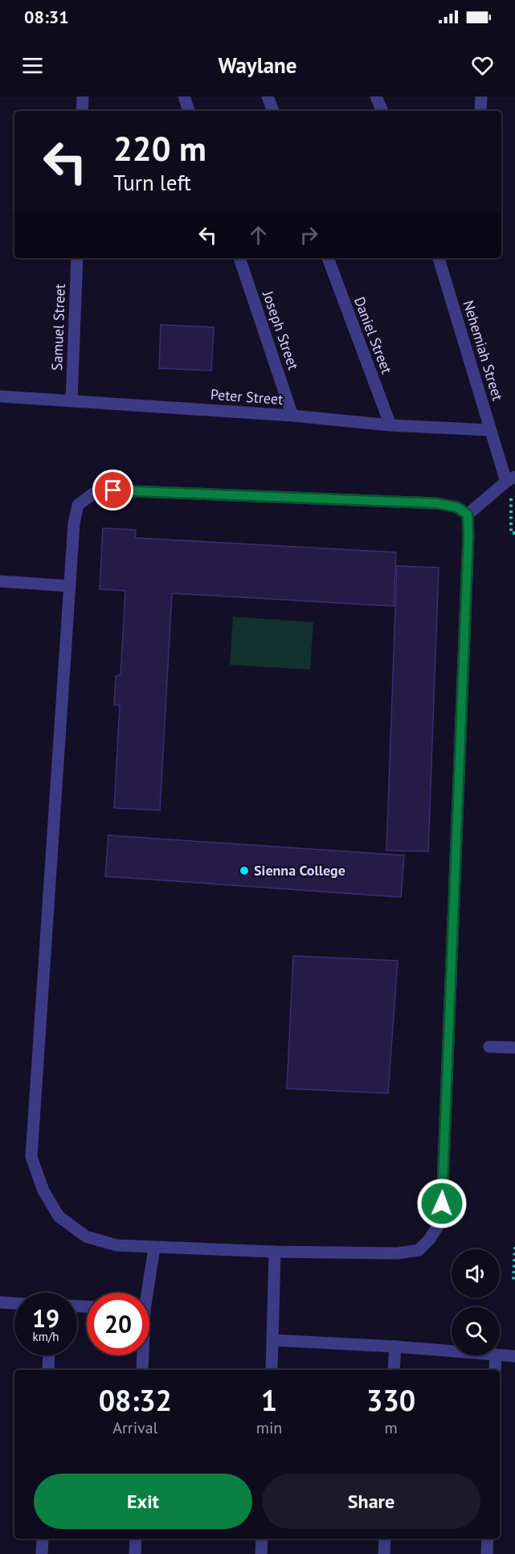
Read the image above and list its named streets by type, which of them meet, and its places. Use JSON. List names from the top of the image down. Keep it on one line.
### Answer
{"streets":{"street":["Samuel Street","Joseph Street","Daniel Street","Nehemiah Street","Peter Street"]},"crossings":[["Samuel Street","Peter Street"],["Joseph Street","Peter Street"],["Daniel Street","Peter Street"],["Nehemiah Street","Peter Street"]],"places":["Sienna College"],"page":{"status":"08:31","header":"Waylane","turn":["220 m","Turn left"],"speed":"19 km/h","limit":"20","eta":["08:32","Arrival","1","min","330","m"],"buttons":["Exit","Share"]}}
